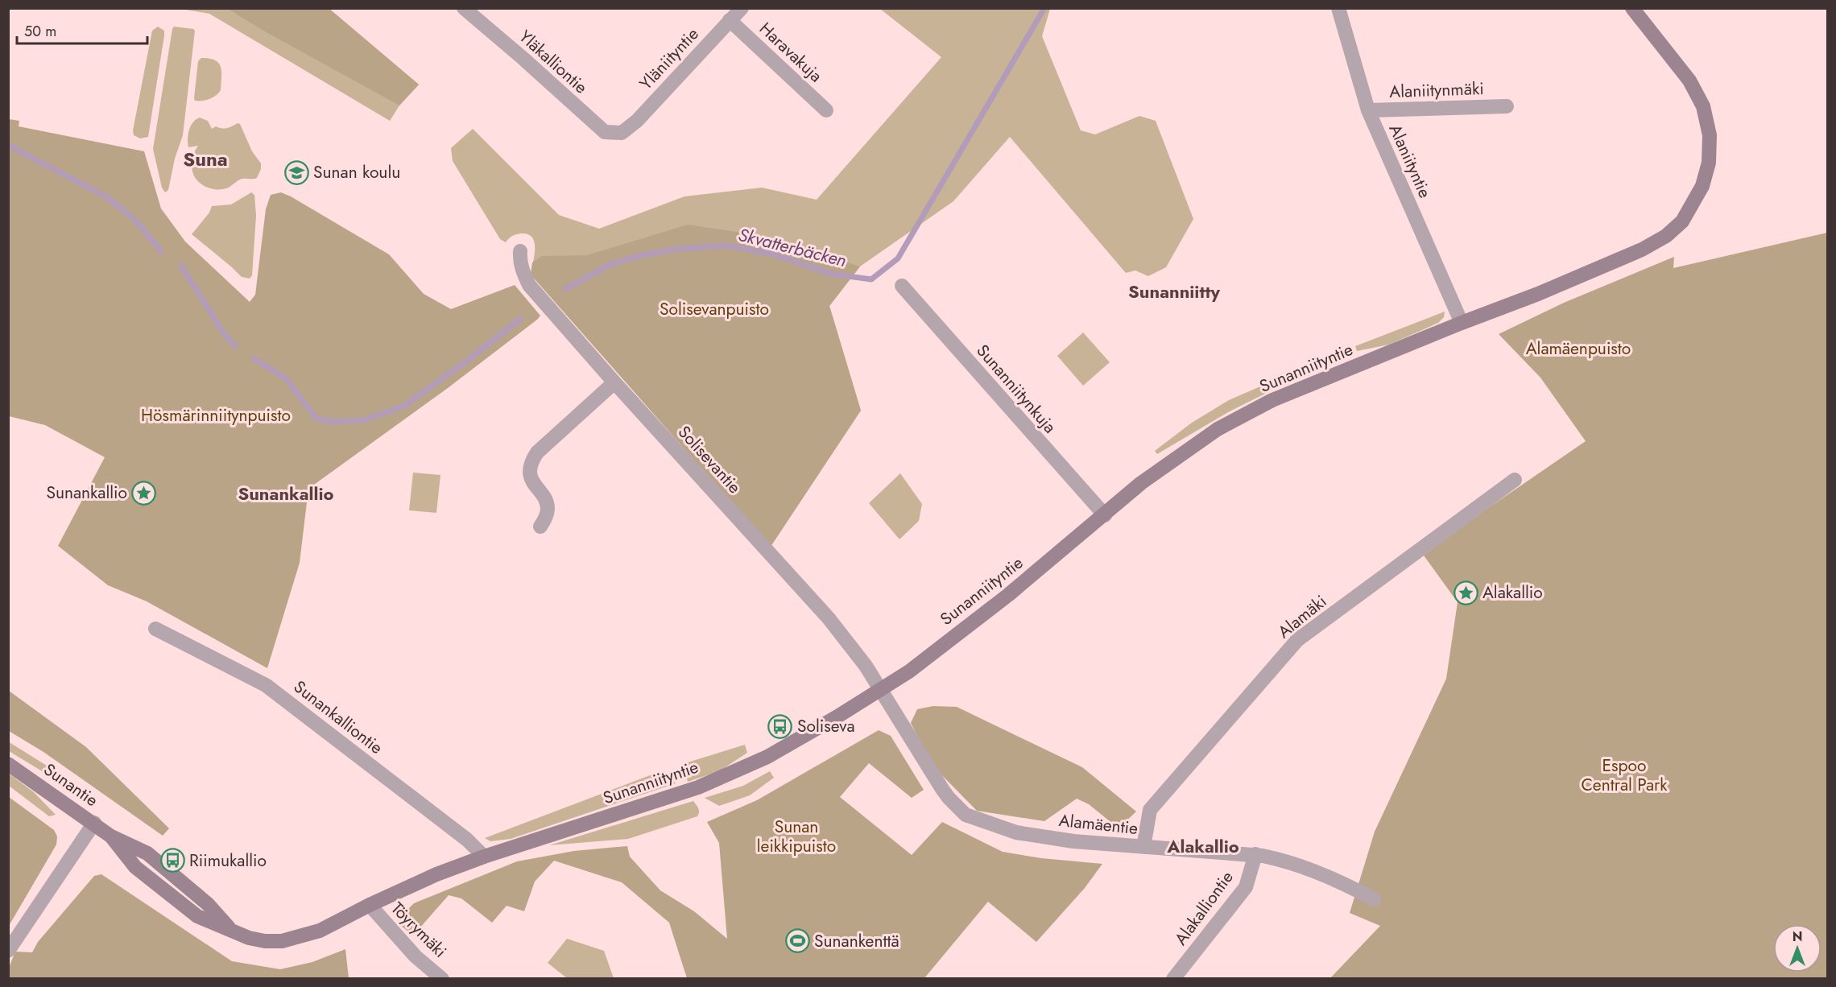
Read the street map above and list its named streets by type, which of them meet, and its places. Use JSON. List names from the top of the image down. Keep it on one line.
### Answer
{"streets":{"street":["Haravakuja","Yläniityntie","Yläkalliontie","Alaniitynmäki","Alaniityntie","Sunanniityntie","Sunanniitynkuja","Solisevantie","Alamäki","Sunankalliontie","Sunantie","Alamäentie","Alakalliontie","Töyrymäki"]},"crossings":[["Haravakuja","Yläniityntie"],["Yläniityntie","Yläkalliontie"],["Alaniitynmäki","Alaniityntie"],["Alaniityntie","Sunanniityntie"],["Sunanniityntie","Sunanniitynkuja"],["Sunanniityntie","Solisevantie"],["Sunanniityntie","Sunankalliontie"],["Sunanniityntie","Sunantie"],["Sunanniityntie","Alamäentie"],["Sunanniityntie","Töyrymäki"],["Solisevantie","Alamäentie"],["Alamäki","Alamäentie"],["Alamäentie","Alakalliontie"]],"districts":["Suna","Sunanniitty","Sunankallio","Alakallio"],"water":["Skvatterbäcken"],"parks":["Solisevanpuisto","Alamäenpuisto","Hösmärinniitynpuisto","Espoo Central Park","Sunan leikkipuisto"],"places":{"school or university":["Sunan koulu"],"place":["Sunankallio","Alakallio"],"bus stop":["Soliseva","Riimukallio"],"sports":["Sunankenttä"]},"scale_bar":"50 m","north":"top"}
